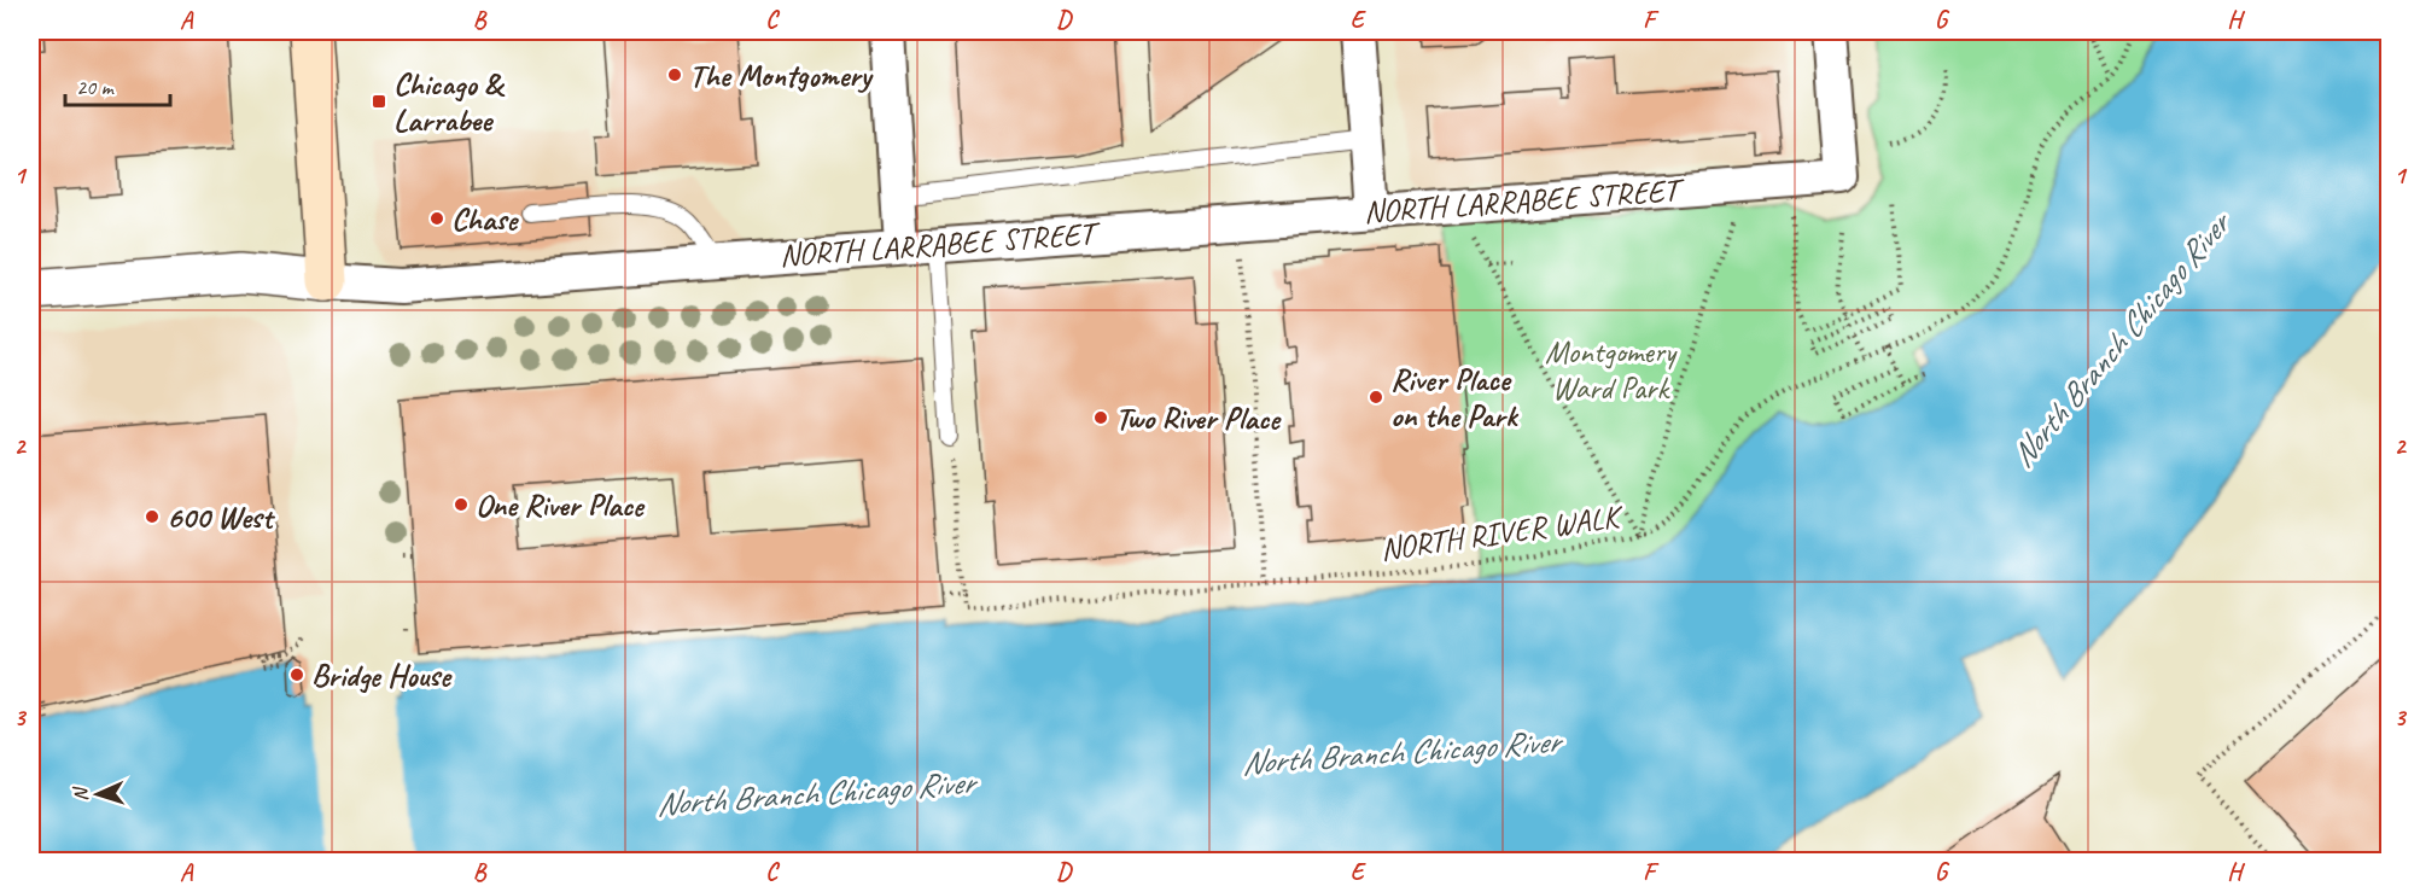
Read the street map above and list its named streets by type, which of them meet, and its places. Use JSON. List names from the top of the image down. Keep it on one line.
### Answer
{"streets":{"street":["NORTH LARRABEE STREET"],"path":["NORTH RIVER WALK"]},"water":["North Branch Chicago River"],"parks":["Montgomery Ward Park"],"places":{"other":["The Montgomery","Chase","River Place on the Park","Two River Place","One River Place","600 West","Bridge House"],"transit":["Chicago & Larrabee"]},"scale_bar":"20 m","north":"left","grid":{"columns":["A","B","C","D","E","F","G","H"],"rows":["1","2","3"]}}
